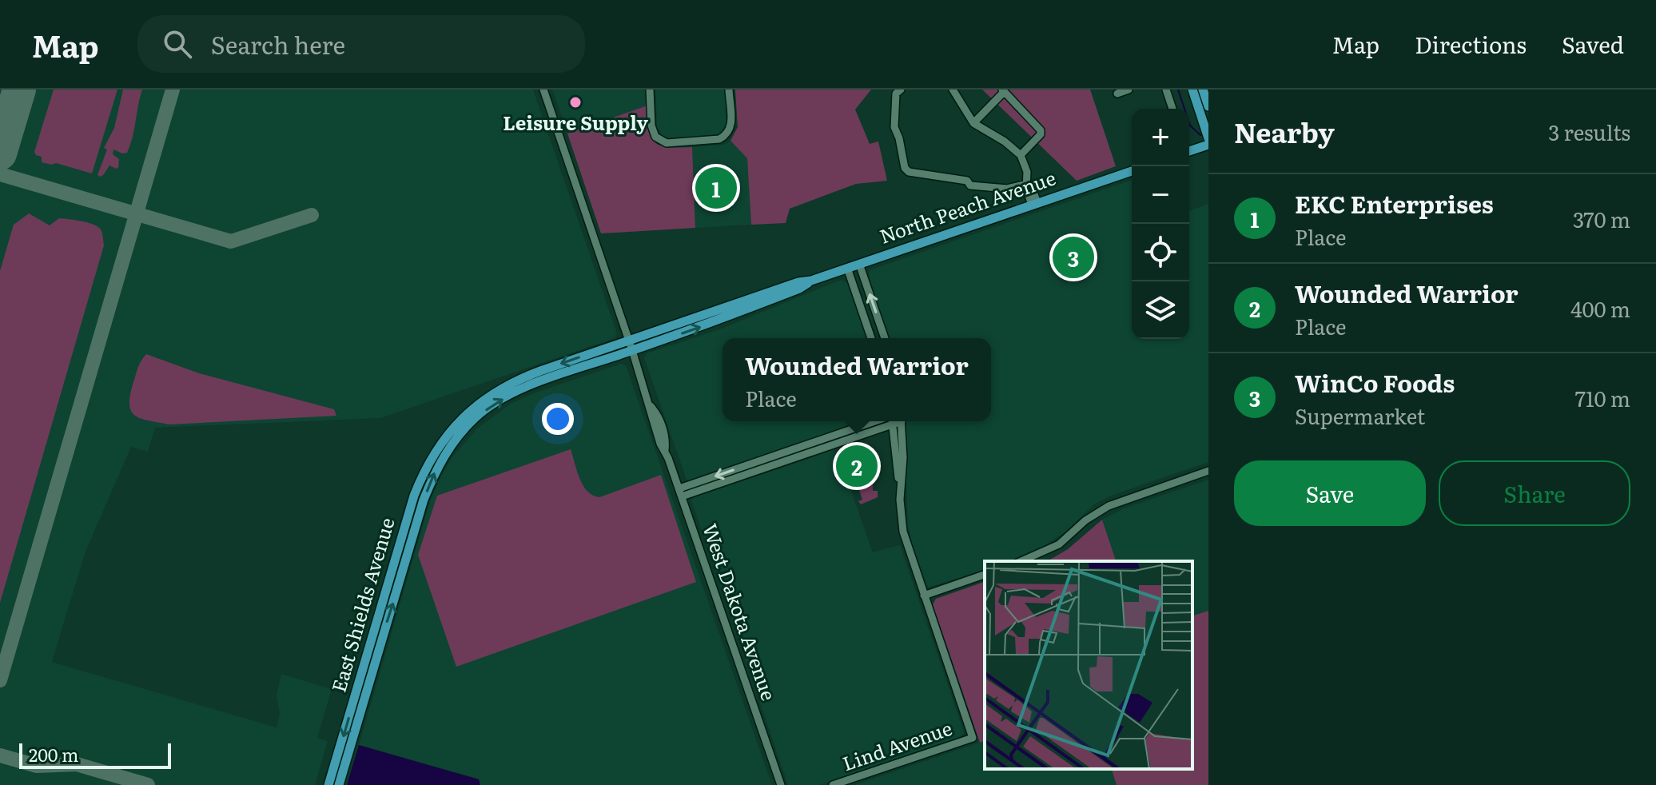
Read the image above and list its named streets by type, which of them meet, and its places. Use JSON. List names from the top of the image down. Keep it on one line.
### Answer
{"streets":{"main road":["North Peach Avenue","East Shields Avenue"],"street":["West Dakota Avenue","Lind Avenue"]},"crossings":[["North Peach Avenue","East Shields Avenue"],["North Peach Avenue","West Dakota Avenue"]],"places":["Leisure Supply"],"scale_bar":"200 m","page":{"header":"Map","search":"Search here","nav":["Map","Directions","Saved"],"heading":["Nearby","3 results"],"map_buttons":["+","−"],"pins":["1","3","2"],"list":[{"mark":"1","name":"EKC Enterprises","note":"Place","value":"370 m"},{"mark":"2","name":"Wounded Warrior","note":"Place","value":"400 m"},{"mark":"3","name":"WinCo Foods","note":"Supermarket","value":"710 m"}],"popup":["Wounded Warrior","Place"],"buttons":["Save","Share"],"scale":"200 m"}}
